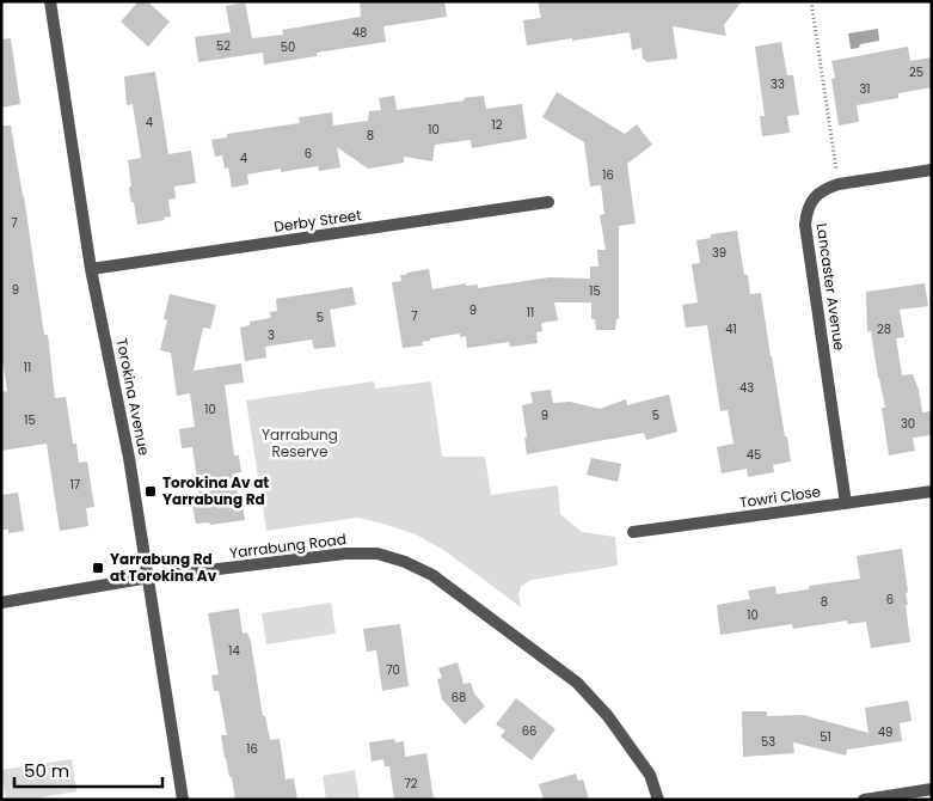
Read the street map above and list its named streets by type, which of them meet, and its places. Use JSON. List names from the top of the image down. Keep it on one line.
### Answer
{"streets":{"street":["Derby Street","Lancaster Avenue","Torokina Avenue","Towri Close","Yarrabung Road"]},"crossings":[["Derby Street","Torokina Avenue"],["Lancaster Avenue","Towri Close"],["Torokina Avenue","Yarrabung Road"]],"parks":["Yarrabung Reserve"],"places":{"transit":["Torokina Av at Yarrabung Rd","Yarrabung Rd at Torokina Av"]},"house_numbers":["48","52","50","25","33","31","4","12","10","8","6","4","16","7","39","9","15","9","11","7","5","41","28","3","11","43","10","9","5","15","30","45","17","6","8","10","14","70","68","66","49","51","53","16","72"],"scale_bar":"50 m"}
